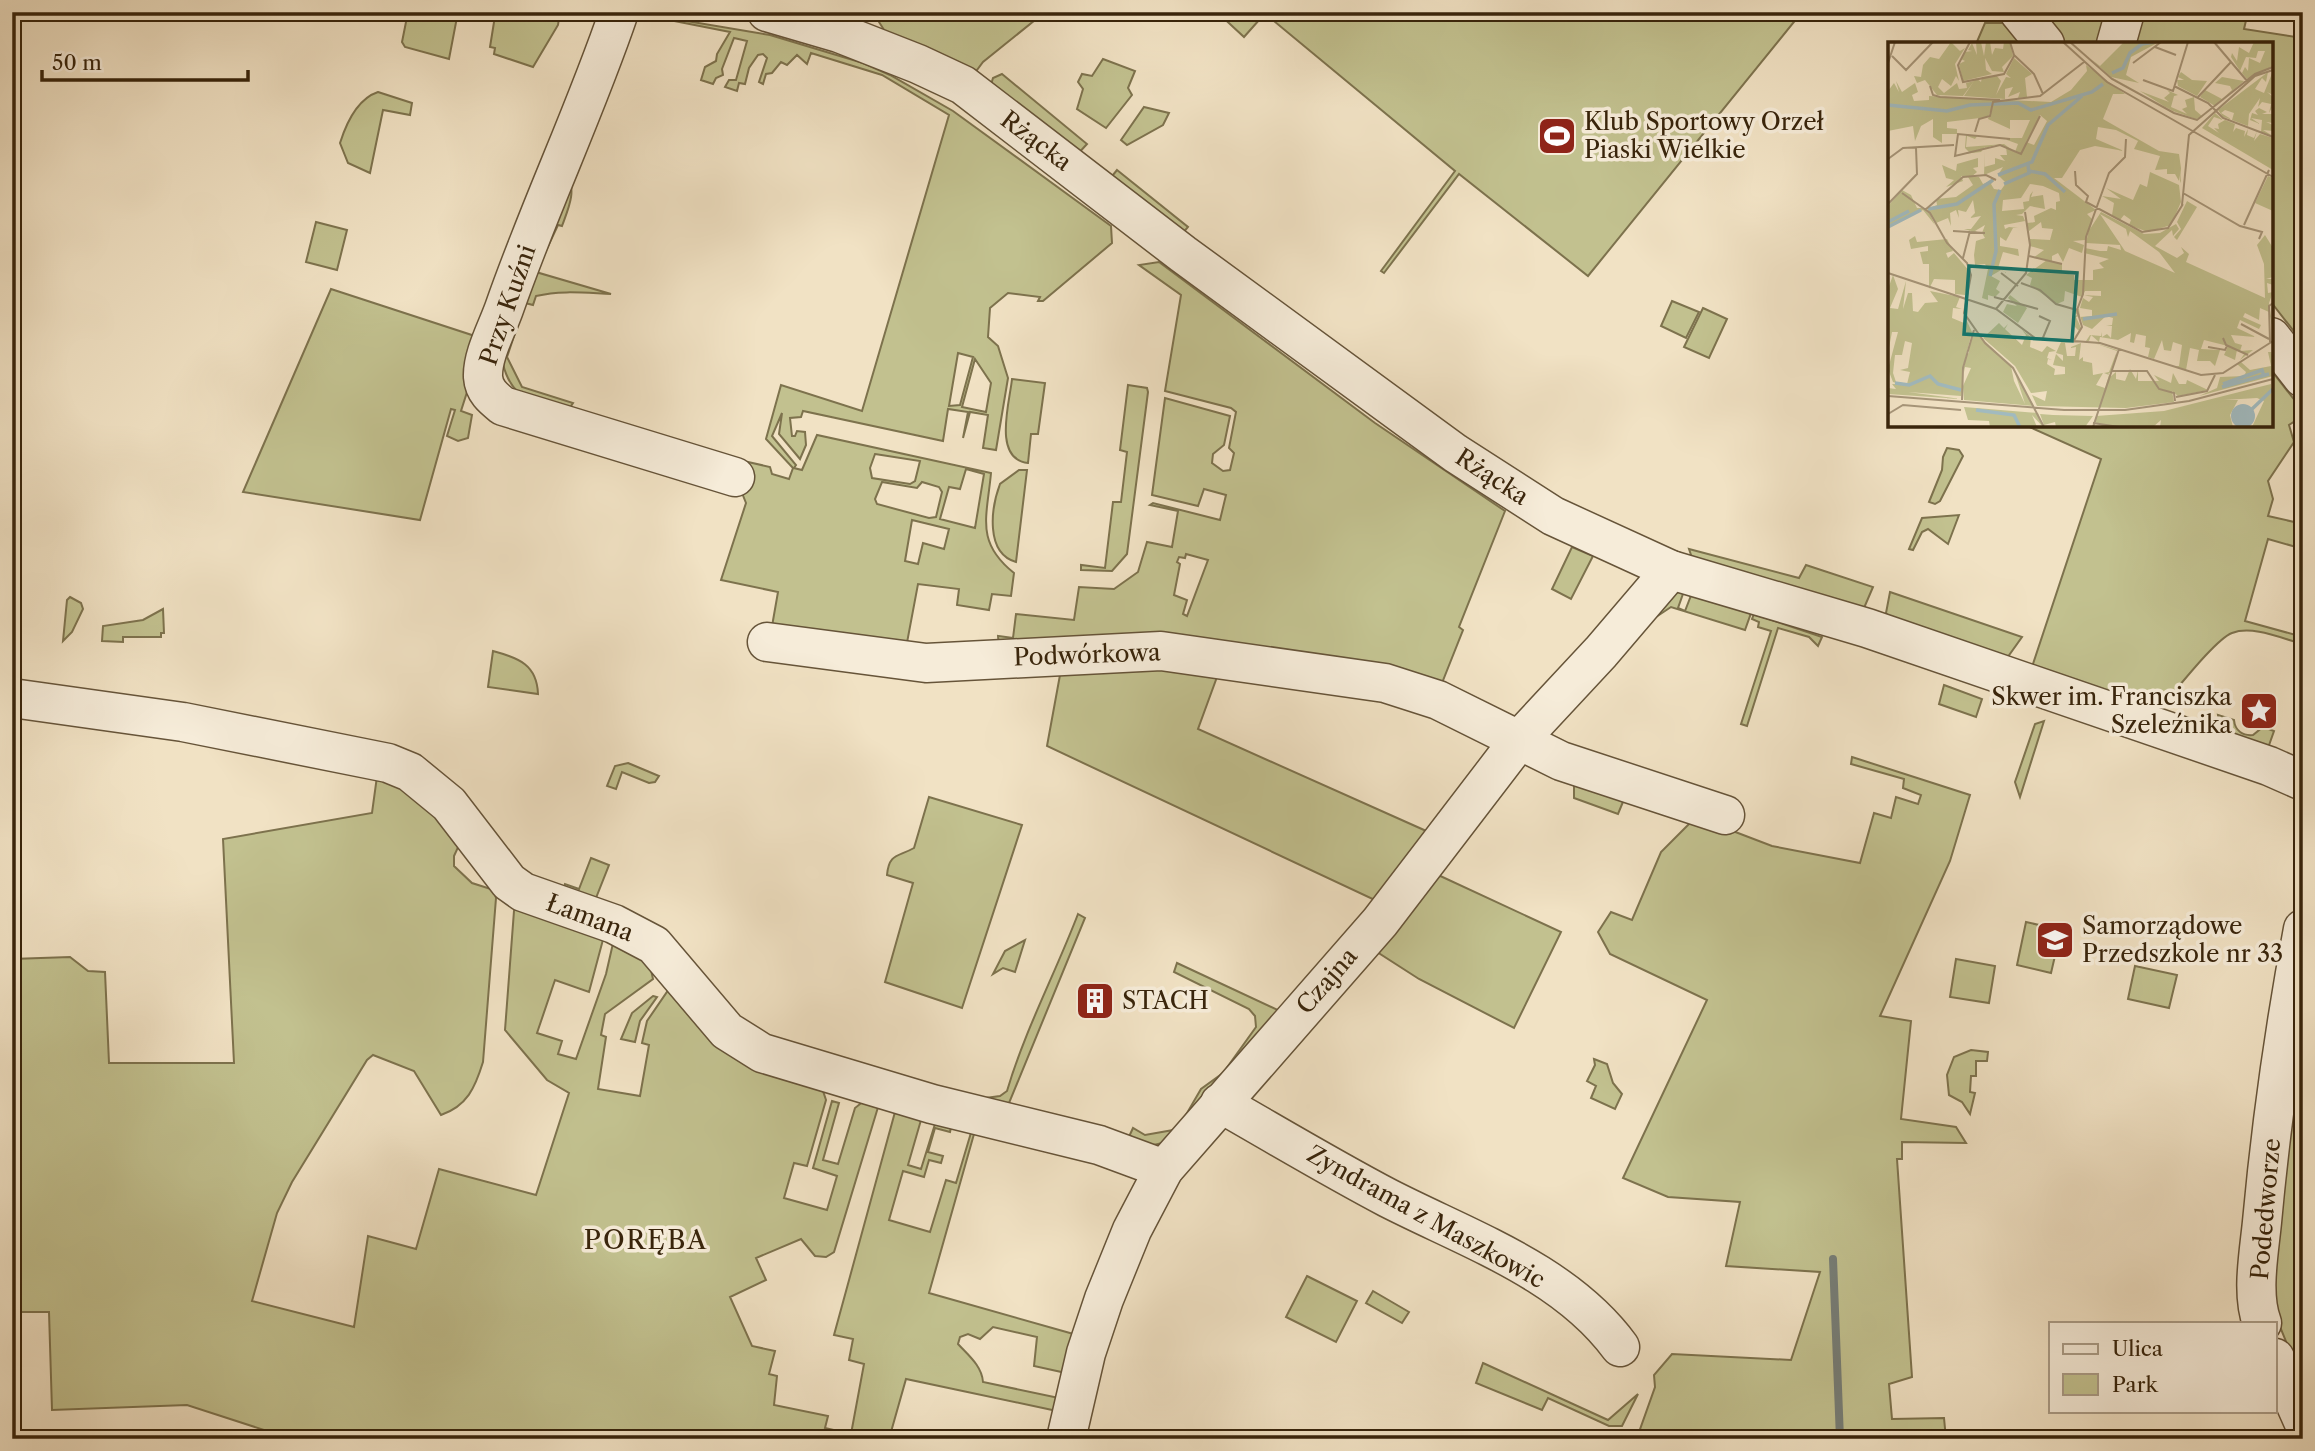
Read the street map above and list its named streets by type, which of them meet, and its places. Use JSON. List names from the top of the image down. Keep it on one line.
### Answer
{"streets":{"street":["Rżącka","Przy Kuźni","Podwórkowa","Łamana","Czajna","Podedworze","Zyndrama z Maszkowic"]},"crossings":[["Rżącka","Czajna"],["Podwórkowa","Czajna"],["Łamana","Czajna"],["Czajna","Zyndrama z Maszkowic"]],"districts":["PORĘBA"],"places":{"sports":["Klub Sportowy Orzeł Piaski Wielkie"],"place":["Skwer im. Franciszka Szeleźnika"],"school or university":["Samorządowe Przedszkole nr 33"],"building":["STACH"]},"legend":["Ulica","Park"],"scale_bar":"50 m"}
